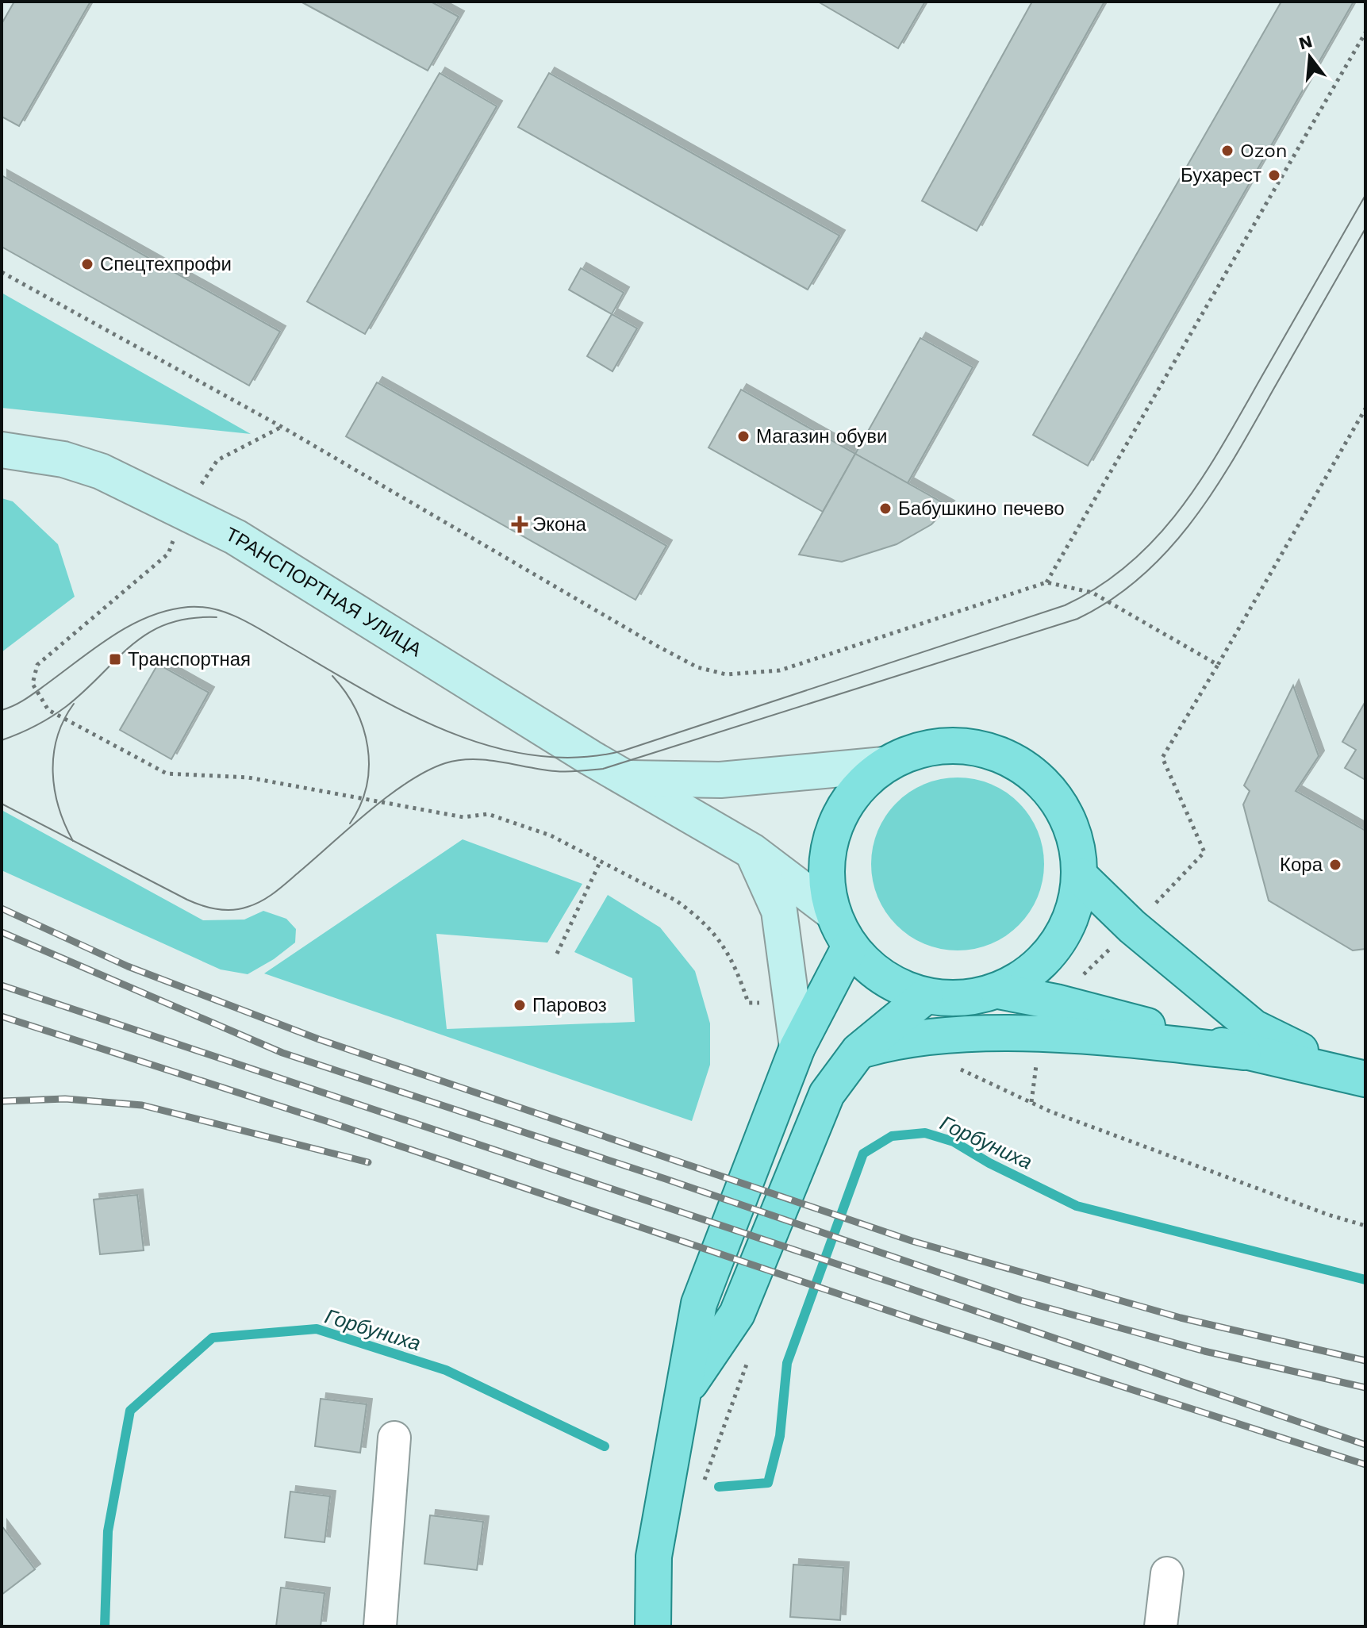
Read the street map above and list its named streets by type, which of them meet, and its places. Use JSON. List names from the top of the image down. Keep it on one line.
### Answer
{"streets":{"main road":["ТРАНСПОРТНАЯ УЛИЦА"]},"water":["Горбуниха"],"places":{"other":["Ozon","Бухарест","Спецтехпрофи","Магазин обуви","Бабушкино печево","Кора","Паровоз"],"health":["Экона"],"transit":["Транспортная"]},"north":"top"}
